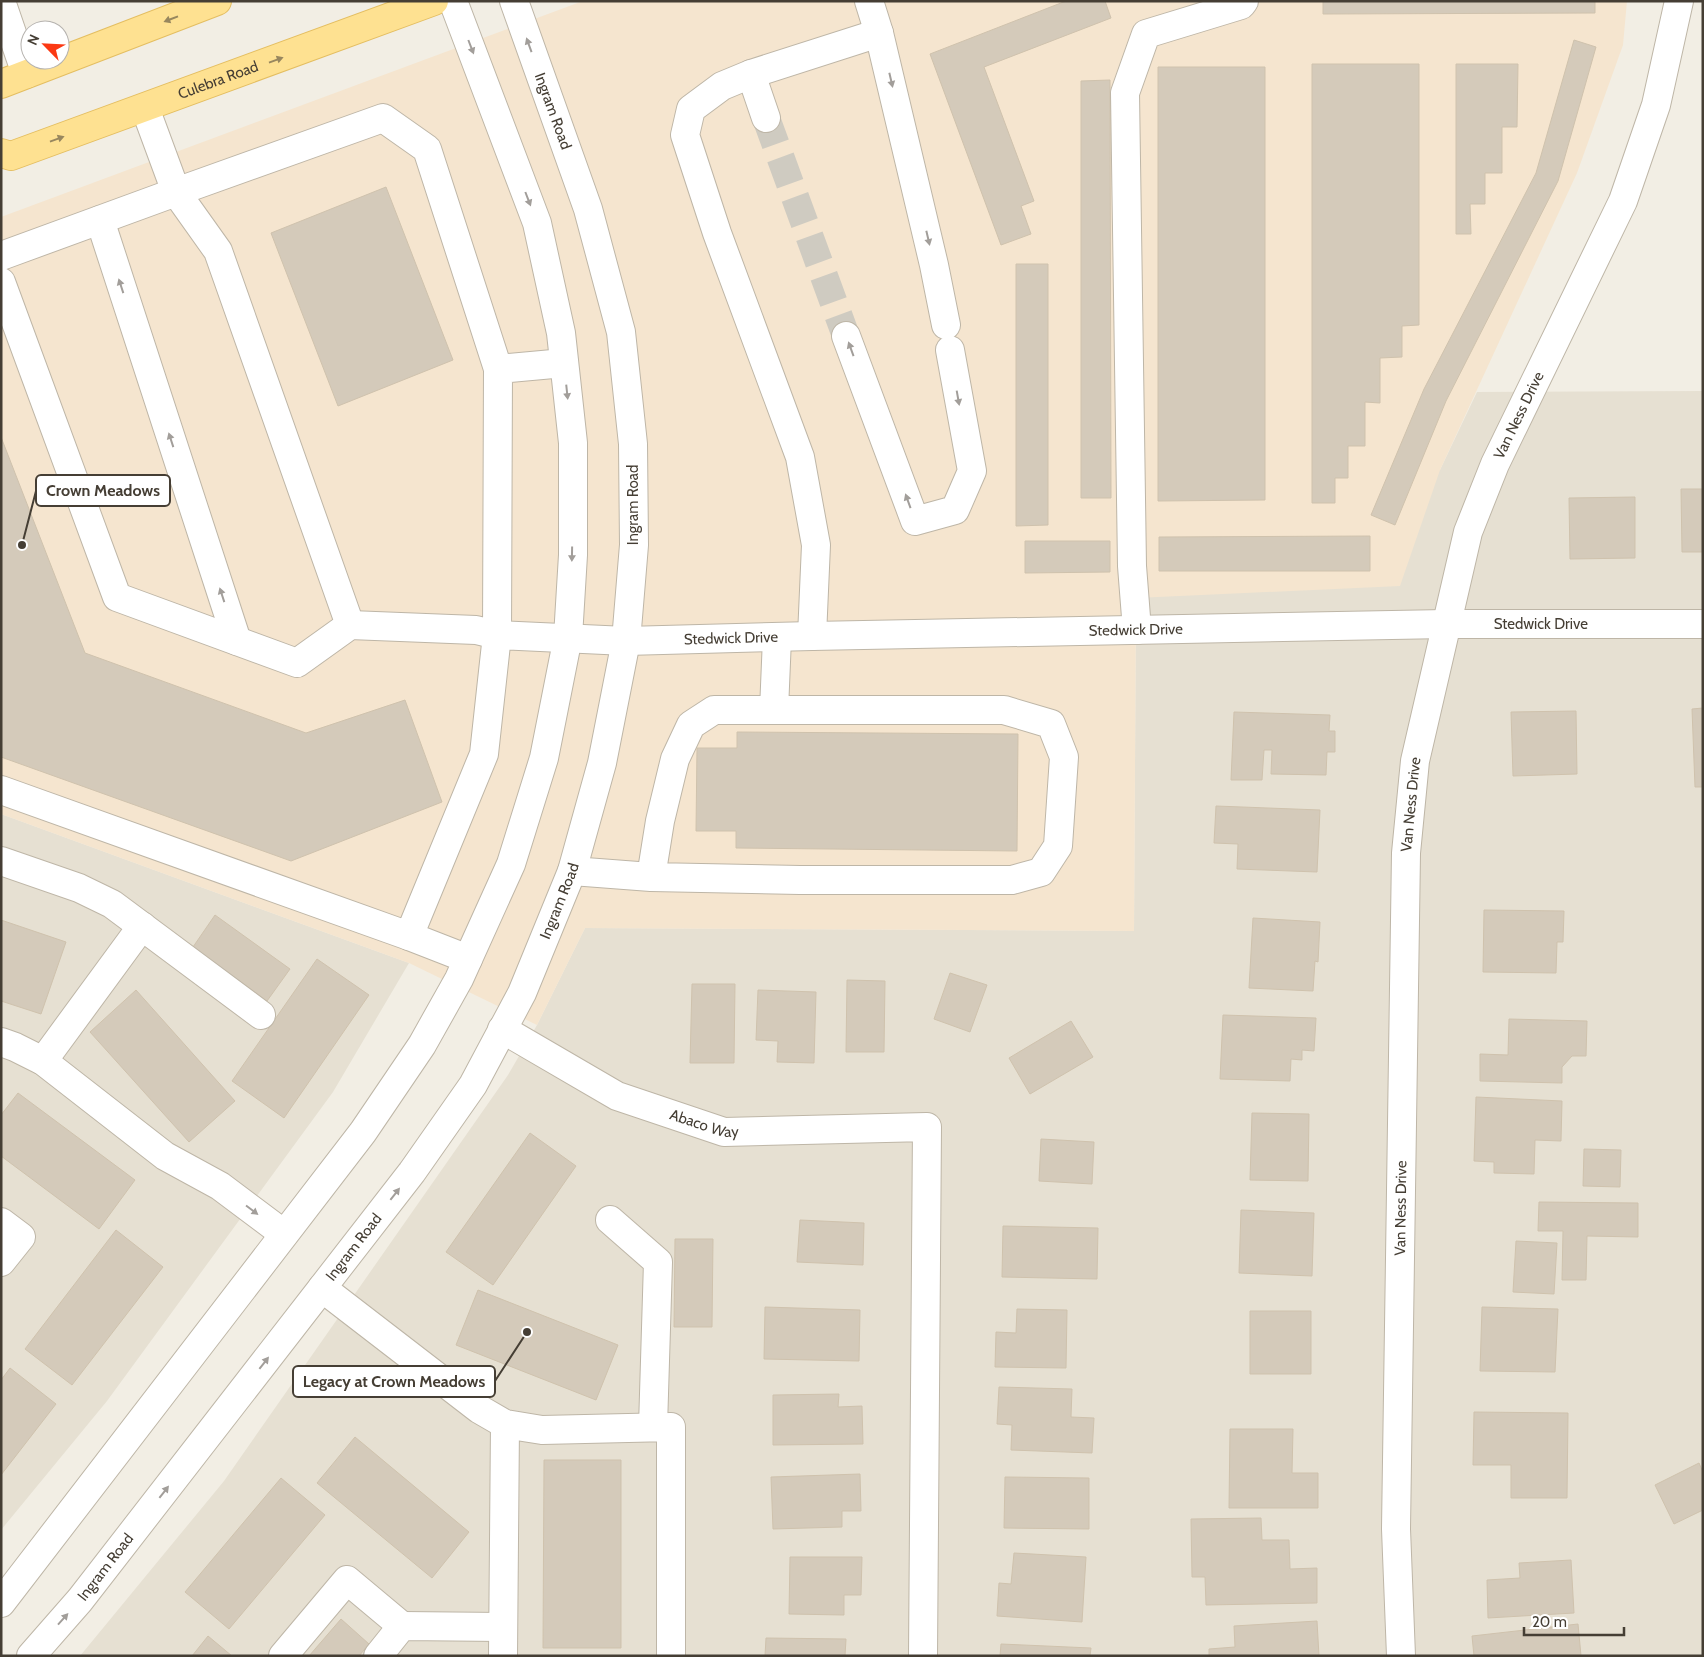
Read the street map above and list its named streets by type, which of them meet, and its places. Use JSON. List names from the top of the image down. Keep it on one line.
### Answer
{"streets":{"main road":["Culebra Road"],"street":["Ingram Road","Van Ness Drive","Stedwick Drive","Abaco Way"]},"crossings":[["Ingram Road","Stedwick Drive"],["Ingram Road","Abaco Way"],["Van Ness Drive","Stedwick Drive"]],"places":["Crown Meadows","Legacy at Crown Meadows"],"scale_bar":"20 m","north":"top left"}
